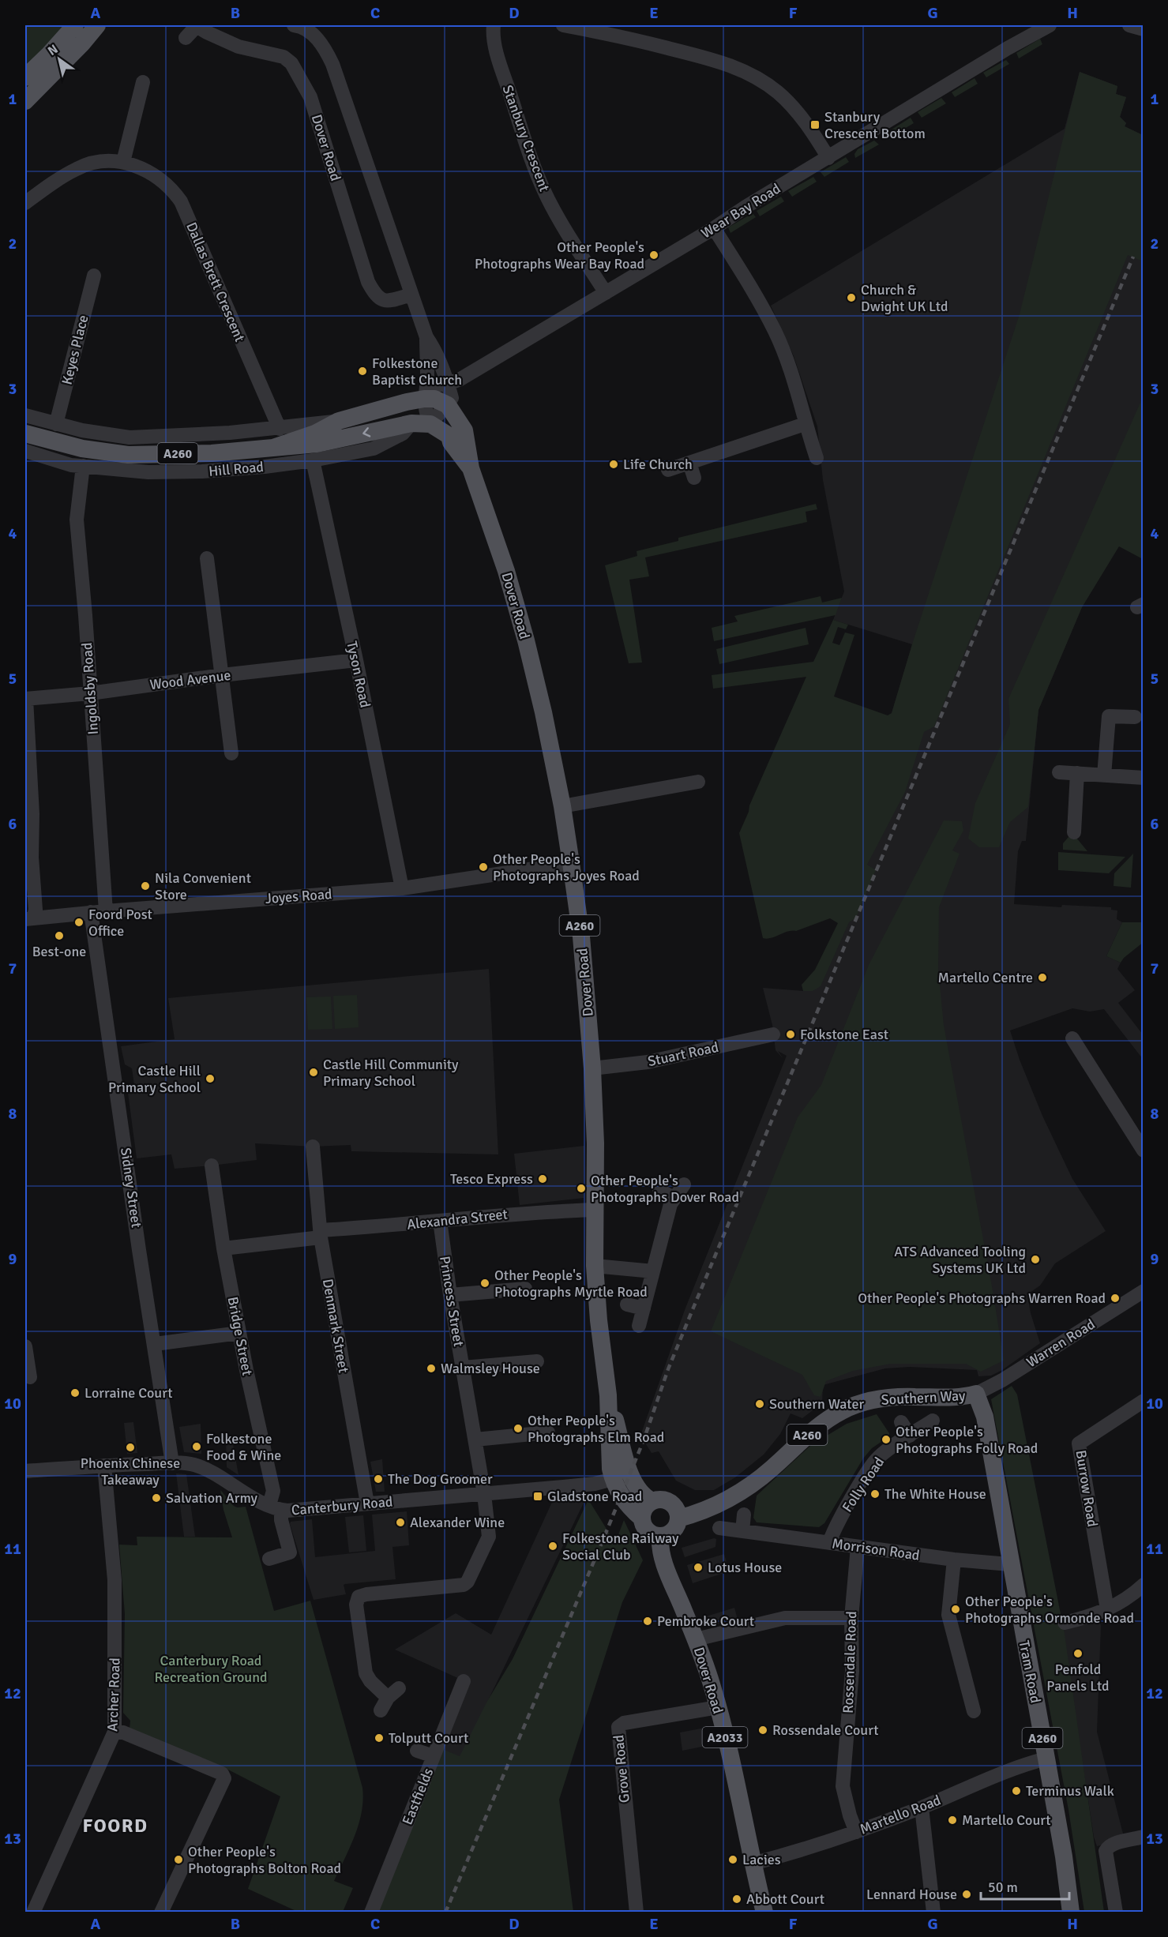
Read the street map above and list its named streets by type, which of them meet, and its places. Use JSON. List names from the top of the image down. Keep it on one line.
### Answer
{"streets":{"main road":["Dover Road","A260","Southern Way","Tram Road","A2033"],"street":["Stanbury Crescent","Wear Bay Road","Dallas Brett Crescent","Keyes Place","Hill Road","Tyson Road","Wood Avenue","Ingoldsby Road","Joyes Road","Stuart Road","Sidney Street","Alexandra Street","Princess Street","Denmark Street","Bridge Street","Warren Road","Folly Road","Burrow Road","Canterbury Road","Morrison Road","Rossendale Road","Archer Road","Grove Road","Eastfields","Martello Road"]},"crossings":[["Stanbury Crescent","Wear Bay Road"],["Dover Road","A260"],["Dover Road","Joyes Road"],["Dover Road","Stuart Road"],["Dover Road","Alexandra Street"],["Dover Road","Southern Way"],["Dover Road","Canterbury Road"],["Dover Road","Grove Road"],["Dover Road","Martello Road"],["Wear Bay Road","A260"],["Dallas Brett Crescent","Hill Road"],["Keyes Place","Hill Road"],["A260","Hill Road"],["A260","Ingoldsby Road"],["Hill Road","Tyson Road"],["Hill Road","Ingoldsby Road"],["Tyson Road","Wood Avenue"],["Tyson Road","Joyes Road"],["Wood Avenue","Ingoldsby Road"],["Ingoldsby Road","Joyes Road"],["Joyes Road","Sidney Street"],["Sidney Street","Canterbury Road"],["Alexandra Street","Princess Street"],["Alexandra Street","Denmark Street"],["Alexandra Street","Bridge Street"],["Princess Street","Canterbury Road"],["Denmark Street","Canterbury Road"],["Bridge Street","Canterbury Road"],["Warren Road","Southern Way"],["Warren Road","Tram Road"],["Southern Way","Tram Road"],["Folly Road","Morrison Road"],["Canterbury Road","Archer Road"],["Morrison Road","Rossendale Road"],["Morrison Road","Tram Road"],["Rossendale Road","Martello Road"],["Tram Road","Martello Road"]],"districts":["FOORD"],"parks":["Canterbury Road Recreation Ground"],"places":{"transit":["Stanbury Crescent Bottom","Gladstone Road"],"other":["Other People's Photographs Wear Bay Road","Church & Dwight UK Ltd","Folkestone Baptist Church","Life Church","Other People's Photographs Joyes Road","Nila Convenient Store","Foord Post Office","Best-one","Martello Centre","Folkstone East","Castle Hill Community Primary School","Castle Hill Primary School","Tesco Express","Other People's Photographs Dover Road","ATS Advanced Tooling Systems UK Ltd","Other People's Photographs Myrtle Road","Other People's Photographs Warren Road","Walmsley House","Lorraine Court","Southern Water","Other People's Photographs Elm Road","Other People's Photographs Folly Road","Folkestone Food & Wine","Phoenix Chinese Takeaway","The Dog Groomer","The White House","Salvation Army","Alexander Wine","Folkestone Railway Social Club","Lotus House","Other People's Photographs Ormonde Road","Pembroke Court","Penfold Panels Ltd","Rossendale Court","Tolputt Court","Terminus Walk","Martello Court","Other People's Photographs Bolton Road","Lacies","Lennard House","Abbott Court"]},"scale_bar":"50 m","north":"top left","grid":{"columns":["A","B","C","D","E","F","G","H"],"rows":["1","2","3","4","5","6","7","8","9","10","11","12","13"]}}
